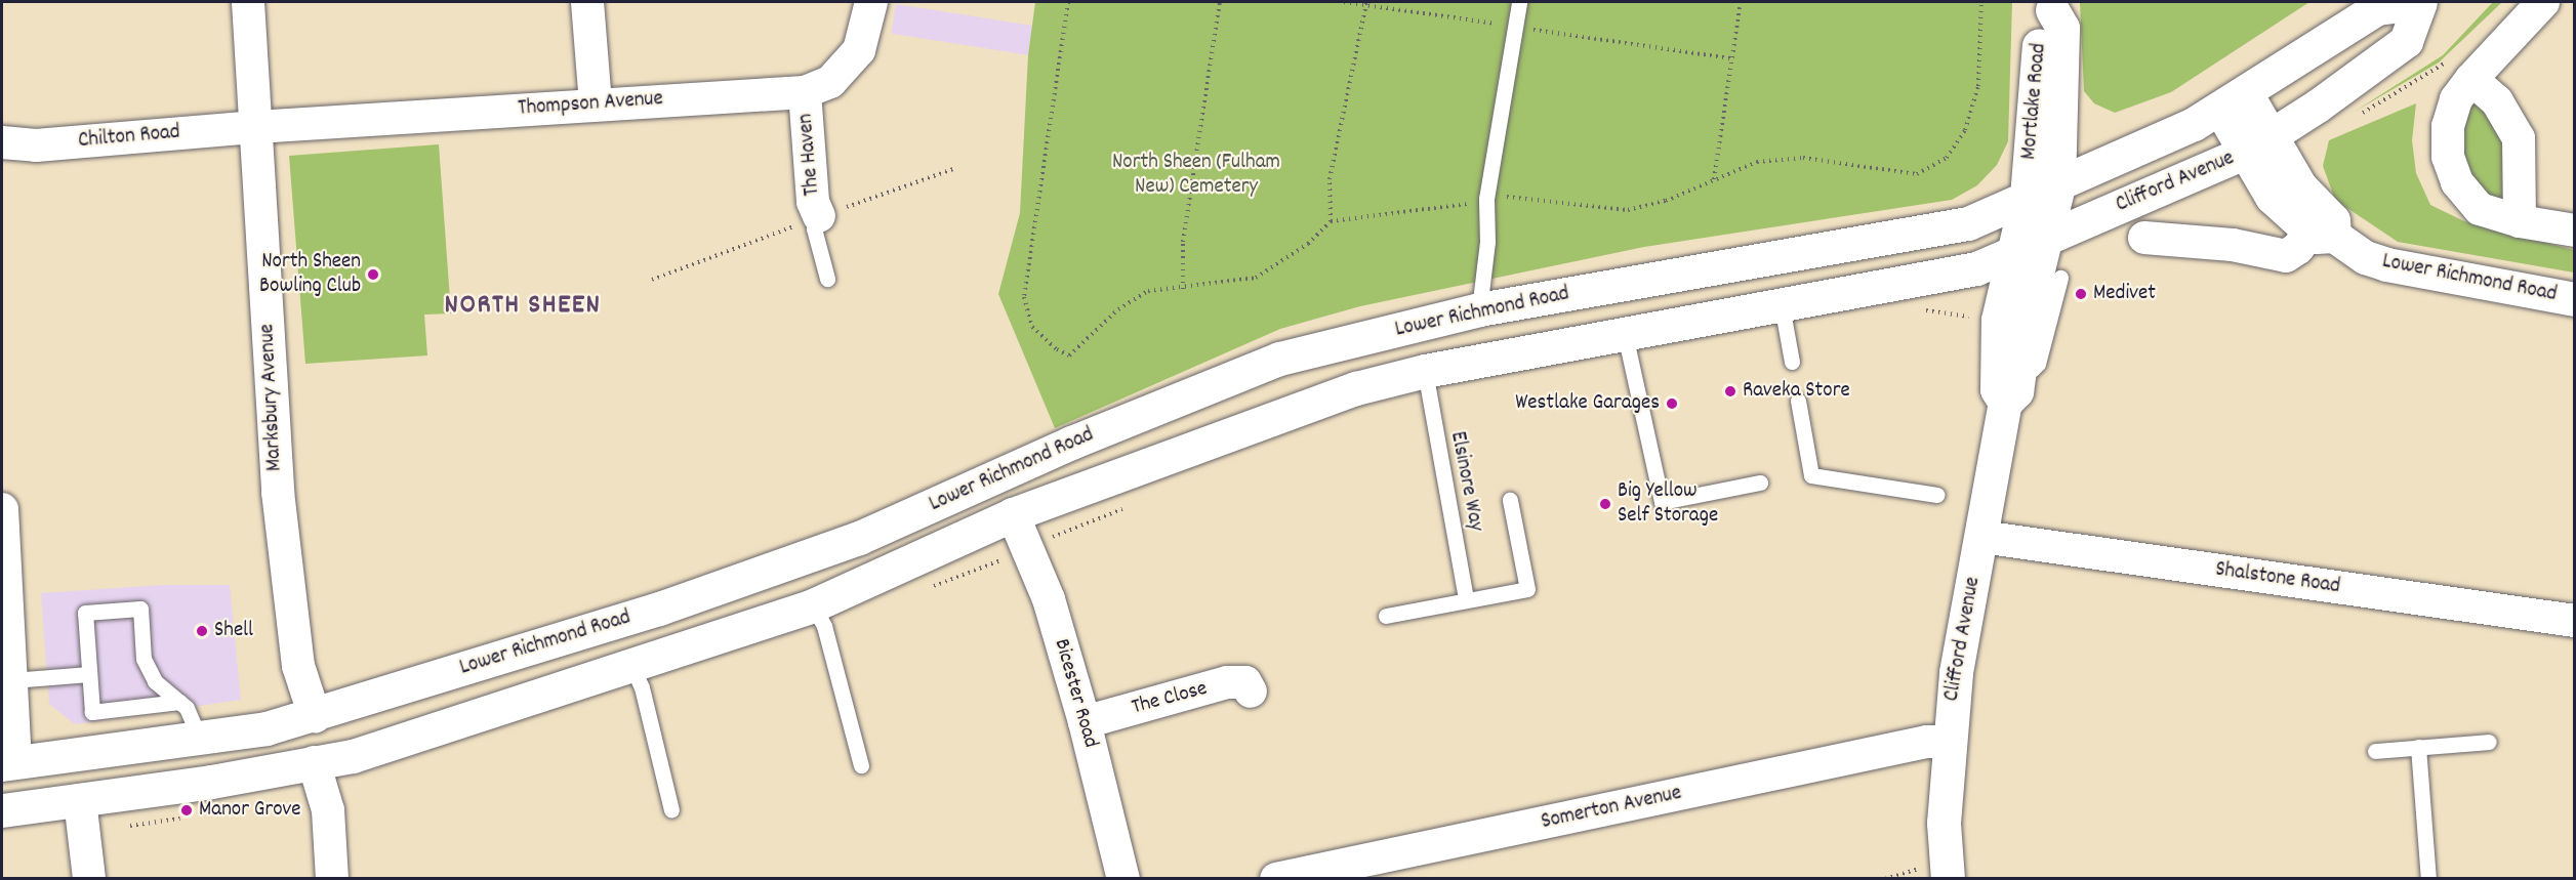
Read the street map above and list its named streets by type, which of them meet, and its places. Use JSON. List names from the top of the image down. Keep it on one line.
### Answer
{"streets":{"main road":["Mortlake Road","Clifford Avenue","Lower Richmond Road"],"street":["Thompson Avenue","Chilton Road","The Haven","Marksbury Avenue","Shalstone Road","Bicester Road","The Close","Somerton Avenue"],"lane":["Elsinore Way"]},"crossings":[["Mortlake Road","Clifford Avenue"],["Mortlake Road","Lower Richmond Road"],["Thompson Avenue","Chilton Road"],["Thompson Avenue","The Haven"],["Thompson Avenue","Marksbury Avenue"],["Chilton Road","Marksbury Avenue"],["Clifford Avenue","Lower Richmond Road"],["Clifford Avenue","Shalstone Road"],["Clifford Avenue","Somerton Avenue"],["Lower Richmond Road","Marksbury Avenue"],["Lower Richmond Road","Elsinore Way"],["Lower Richmond Road","Bicester Road"],["Bicester Road","The Close"]],"districts":["NORTH SHEEN"],"parks":["North Sheen (Fulham New) Cemetery"],"places":["North Sheen Bowling Club","Medivet","Raveka Store","Westlake Garages","Big Yellow Self Storage","Shell","Manor Grove"]}
